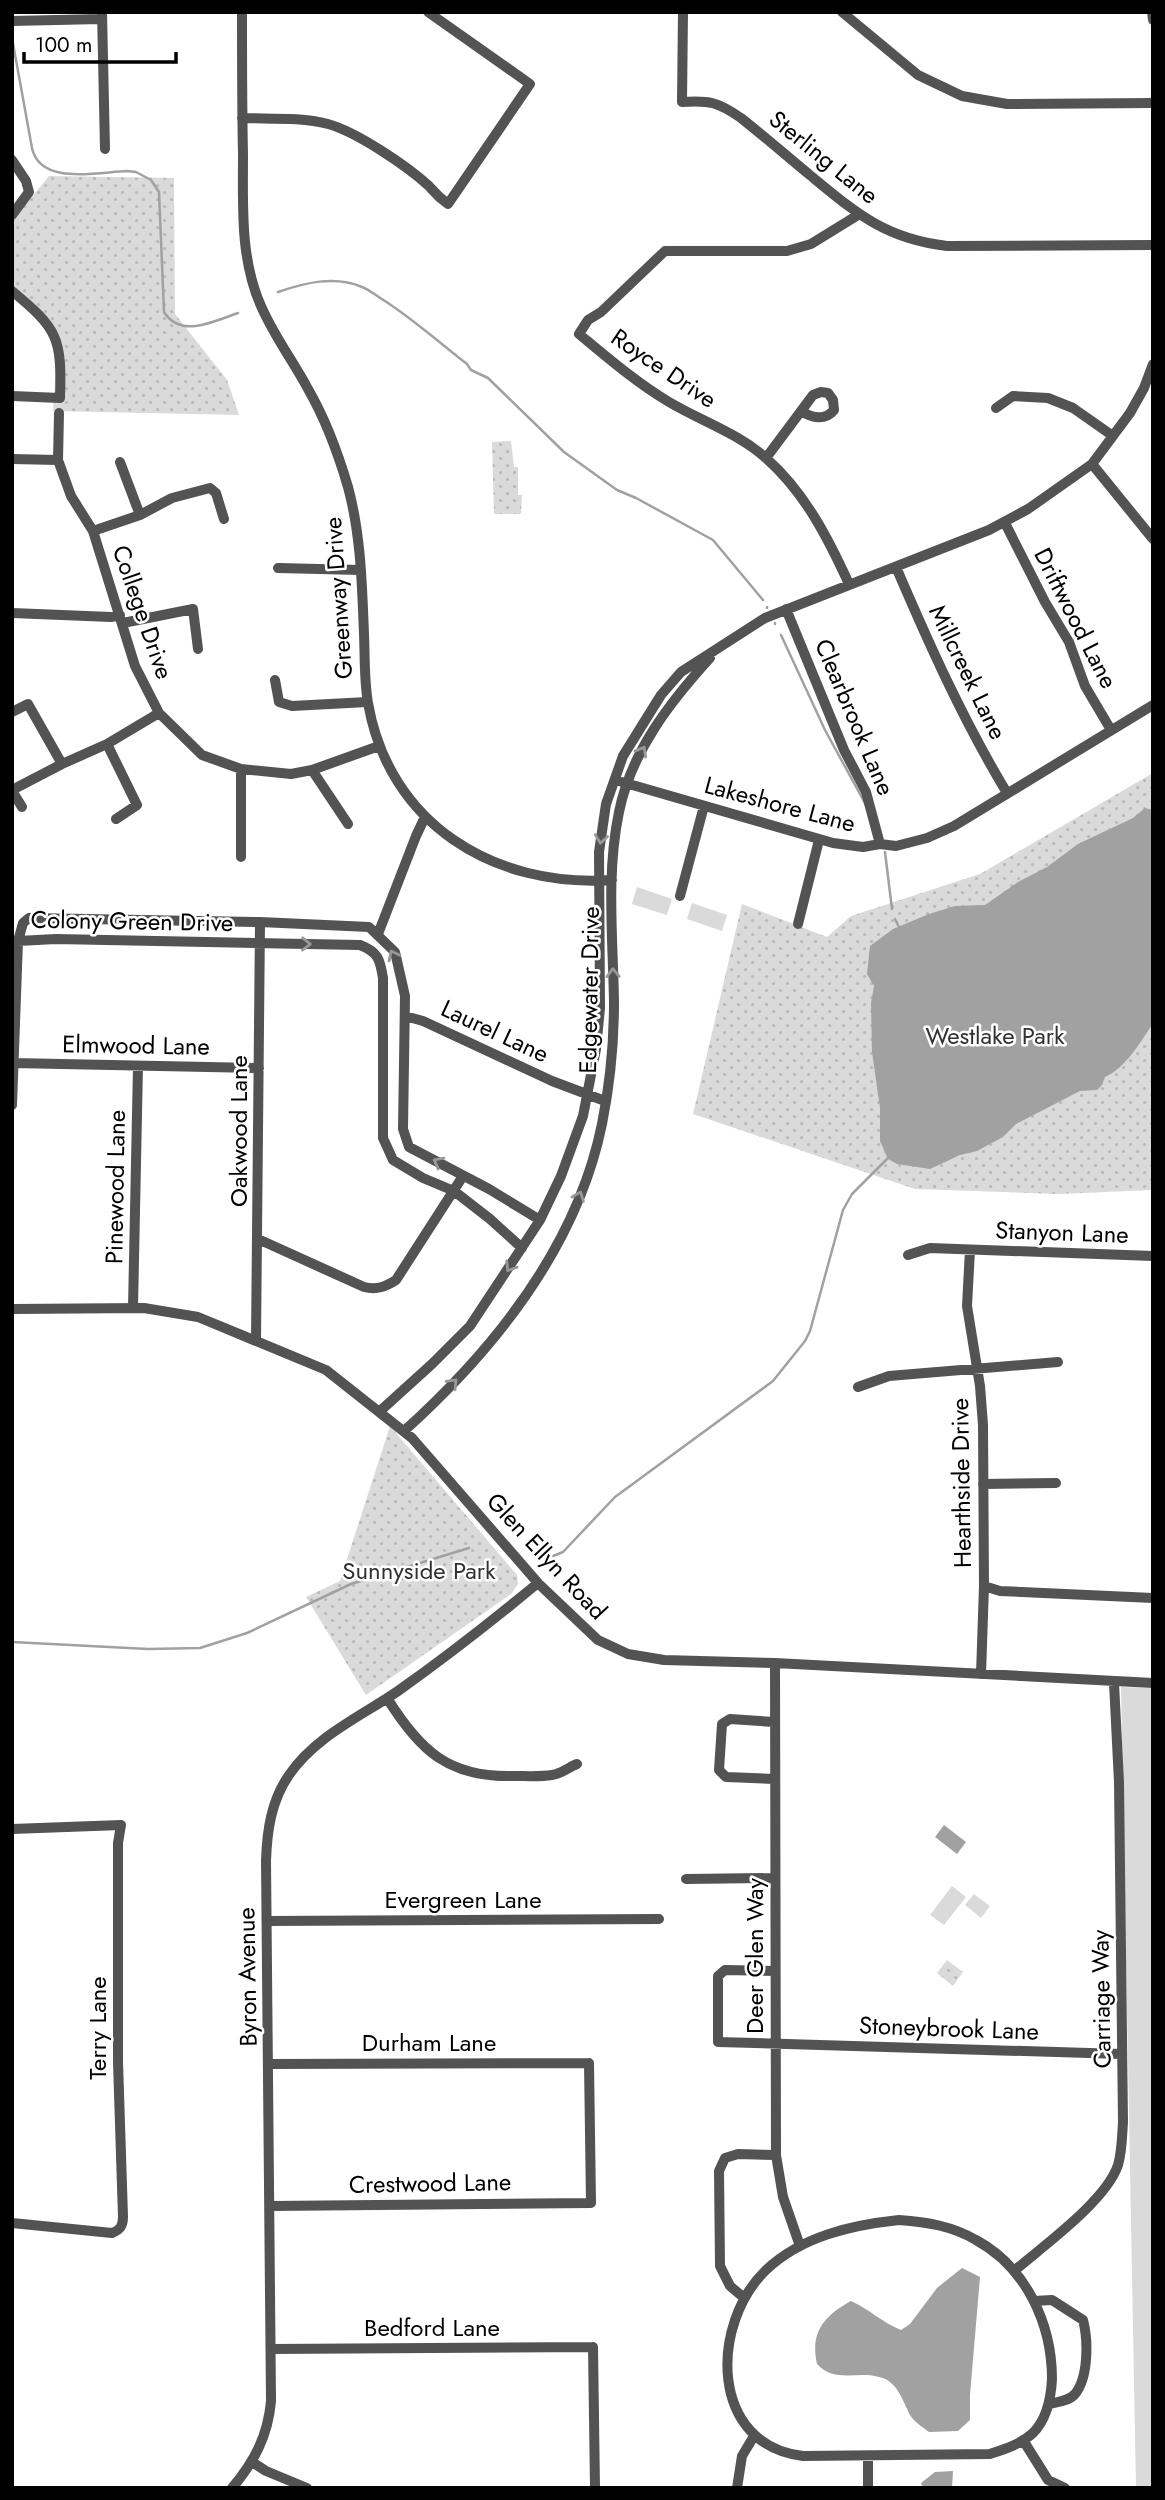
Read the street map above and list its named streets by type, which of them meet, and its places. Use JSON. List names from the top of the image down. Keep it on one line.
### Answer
{"streets":{"street":["Sterling Lane","Royce Drive","Greenway Drive","College Drive","Driftwood Lane","Millcreek Lane","Clearbrook Lane","Lakeshore Lane","Colony Green Drive","Edgewater Drive","Laurel Lane","Elmwood Lane","Oakwood Lane","Pinewood Lane","Stanyon Lane","Hearthside Drive","Glen Ellyn Road","Evergreen Lane","Deer Glen Way","Byron Avenue","Carriage Way","Terry Lane","Stoneybrook Lane","Durham Lane","Crestwood Lane","Bedford Lane"]},"crossings":[["Sterling Lane","Royce Drive"],["Royce Drive","Edgewater Drive"],["Greenway Drive","College Drive"],["Greenway Drive","Edgewater Drive"],["Driftwood Lane","Lakeshore Lane"],["Driftwood Lane","Edgewater Drive"],["Millcreek Lane","Lakeshore Lane"],["Millcreek Lane","Edgewater Drive"],["Clearbrook Lane","Lakeshore Lane"],["Clearbrook Lane","Edgewater Drive"],["Lakeshore Lane","Edgewater Drive"],["Colony Green Drive","Edgewater Drive"],["Colony Green Drive","Oakwood Lane"],["Edgewater Drive","Laurel Lane"],["Edgewater Drive","Glen Ellyn Road"],["Elmwood Lane","Oakwood Lane"],["Elmwood Lane","Pinewood Lane"],["Oakwood Lane","Glen Ellyn Road"],["Pinewood Lane","Glen Ellyn Road"],["Stanyon Lane","Hearthside Drive"],["Hearthside Drive","Glen Ellyn Road"],["Glen Ellyn Road","Deer Glen Way"],["Glen Ellyn Road","Byron Avenue"],["Glen Ellyn Road","Carriage Way"],["Evergreen Lane","Byron Avenue"],["Deer Glen Way","Stoneybrook Lane"],["Byron Avenue","Durham Lane"],["Byron Avenue","Crestwood Lane"],["Byron Avenue","Bedford Lane"],["Carriage Way","Stoneybrook Lane"],["Durham Lane","Crestwood Lane"]],"parks":["Westlake Park","Sunnyside Park"],"scale_bar":"100 m"}
